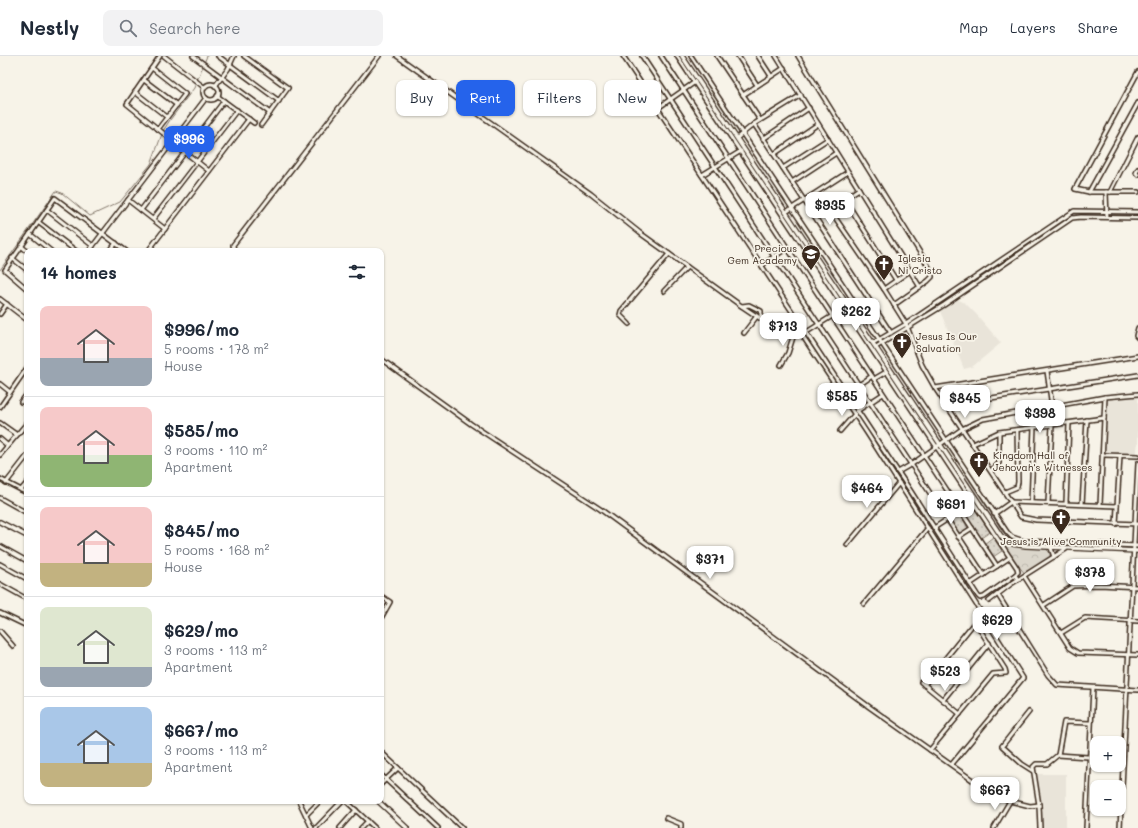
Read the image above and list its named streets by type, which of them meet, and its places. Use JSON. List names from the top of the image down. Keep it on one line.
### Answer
{"places":{"school or university":["Precious Gem Academy"],"church":["Iglesia Ni Cristo","Jesus Is Our Salvation","Kingdom Hall of Jehovah's Witnesses","Jesus is Alive Community"]},"page":{"header":"Nestly","search":"Search here","nav":["Map","Layers","Share"],"chip":["Buy","Rent","Filters","New"],"price":["$996","$935","$262","$713","$585","$845","$398","$464","$691","$371","$378","$629","$523","$667"],"heading":"14 homes","list":[{"name":"$996/mo","note":"5 rooms · 178 m² · House"},{"name":"$585/mo","note":"3 rooms · 110 m² · Apartment"},{"name":"$845/mo","note":"5 rooms · 168 m² · House"},{"name":"$629/mo","note":"3 rooms · 113 m² · Apartment"},{"name":"$667/mo","note":"3 rooms · 113 m² · Apartment"}],"map_buttons":["+","−"]}}
